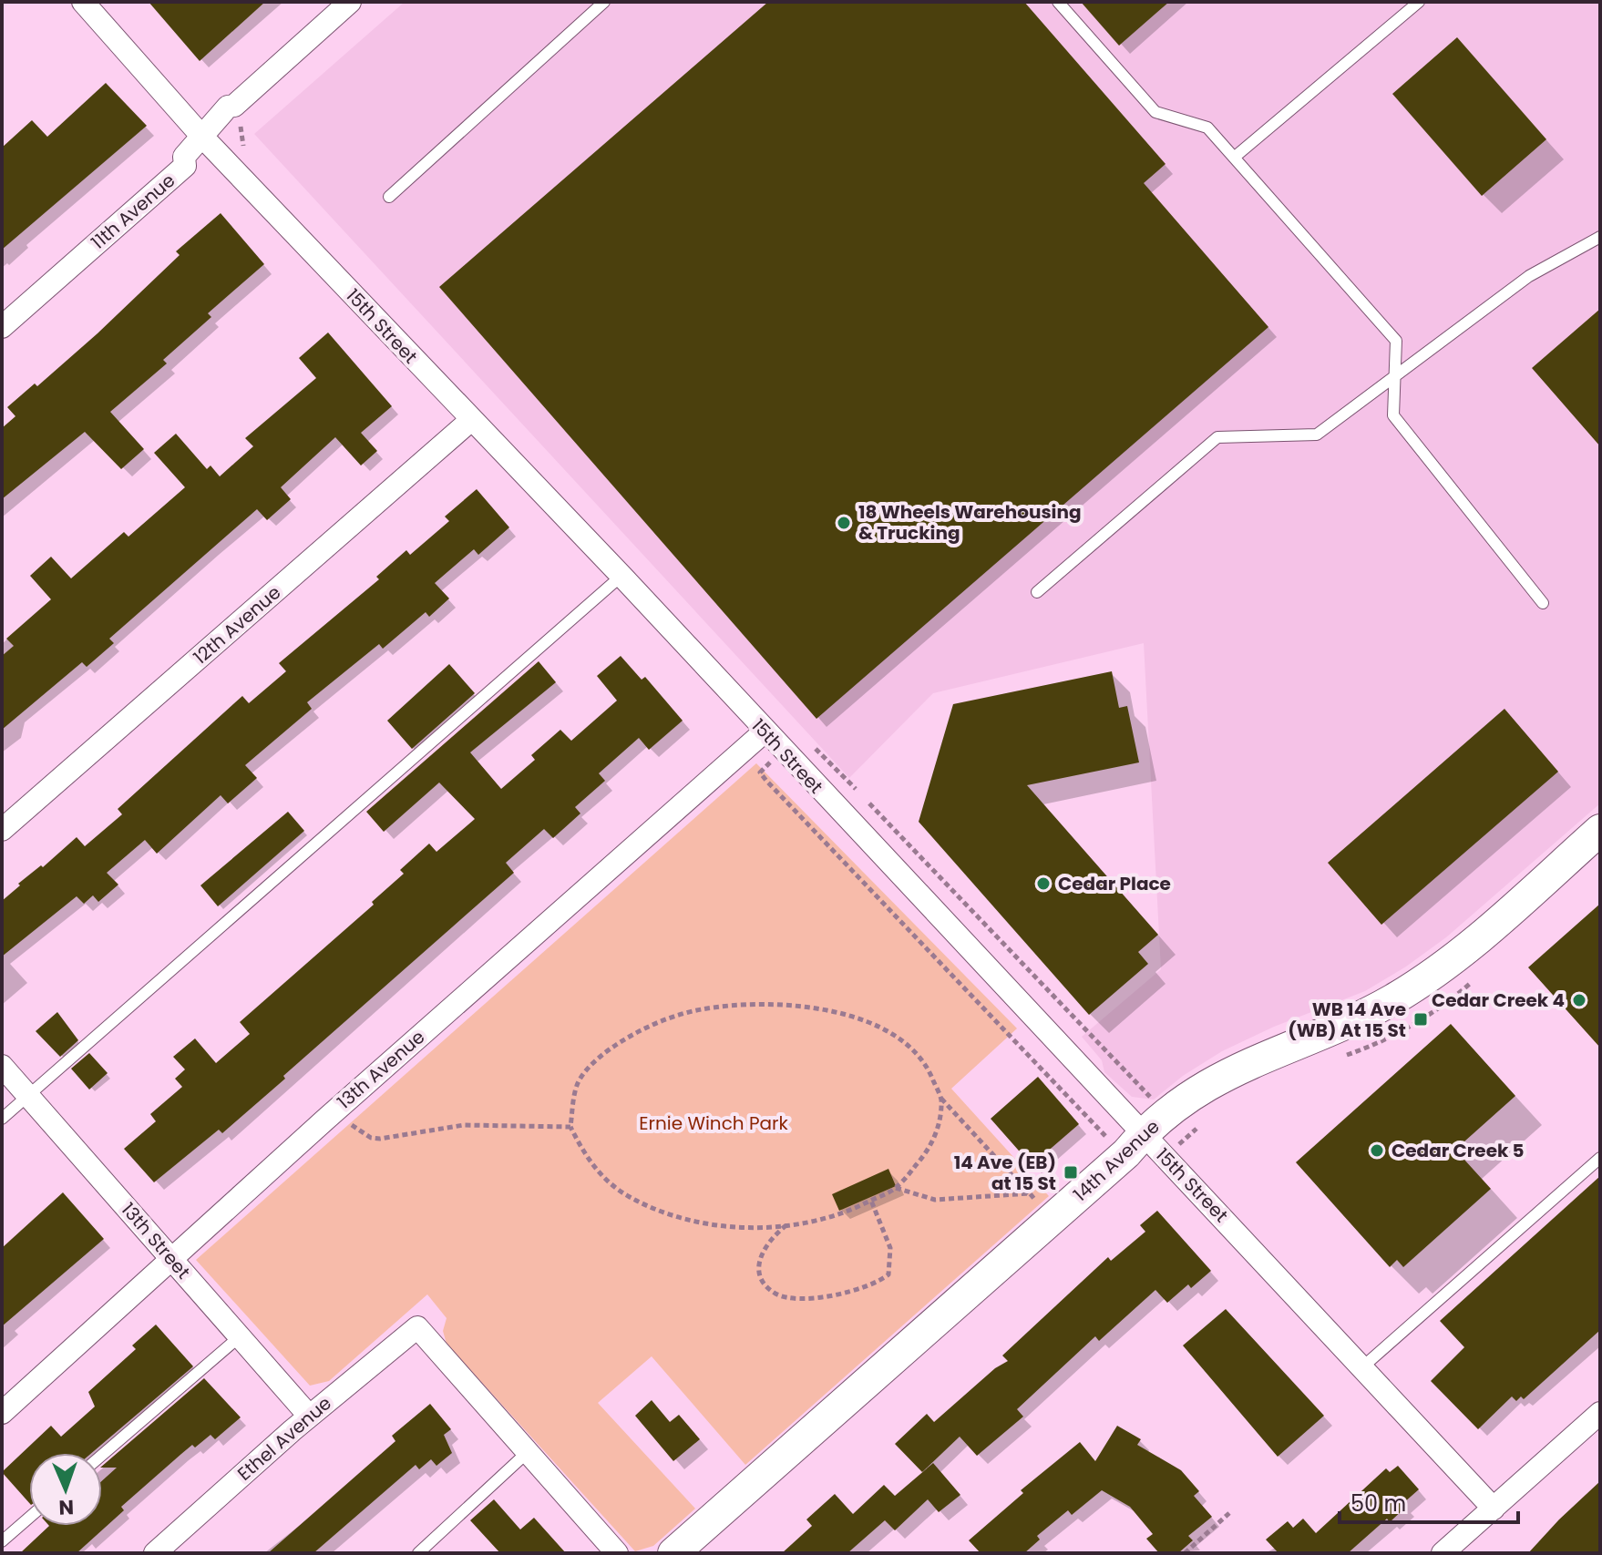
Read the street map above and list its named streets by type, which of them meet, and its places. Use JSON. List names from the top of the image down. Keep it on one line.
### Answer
{"streets":{"street":["11th Avenue","15th Street","12th Avenue","13th Avenue","14th Avenue","13th Street","Ethel Avenue"]},"crossings":[["11th Avenue","15th Street"],["15th Street","12th Avenue"],["15th Street","13th Avenue"],["15th Street","14th Avenue"],["13th Avenue","13th Street"],["13th Street","Ethel Avenue"]],"parks":["Ernie Winch Park"],"places":{"other":["18 Wheels Warehousing & Trucking","Cedar Place","Cedar Creek 4","Cedar Creek 5"],"transit":["WB 14 Ave (WB) At 15 St","14 Ave (EB) at 15 St"]},"scale_bar":"50 m","north":"bottom"}
